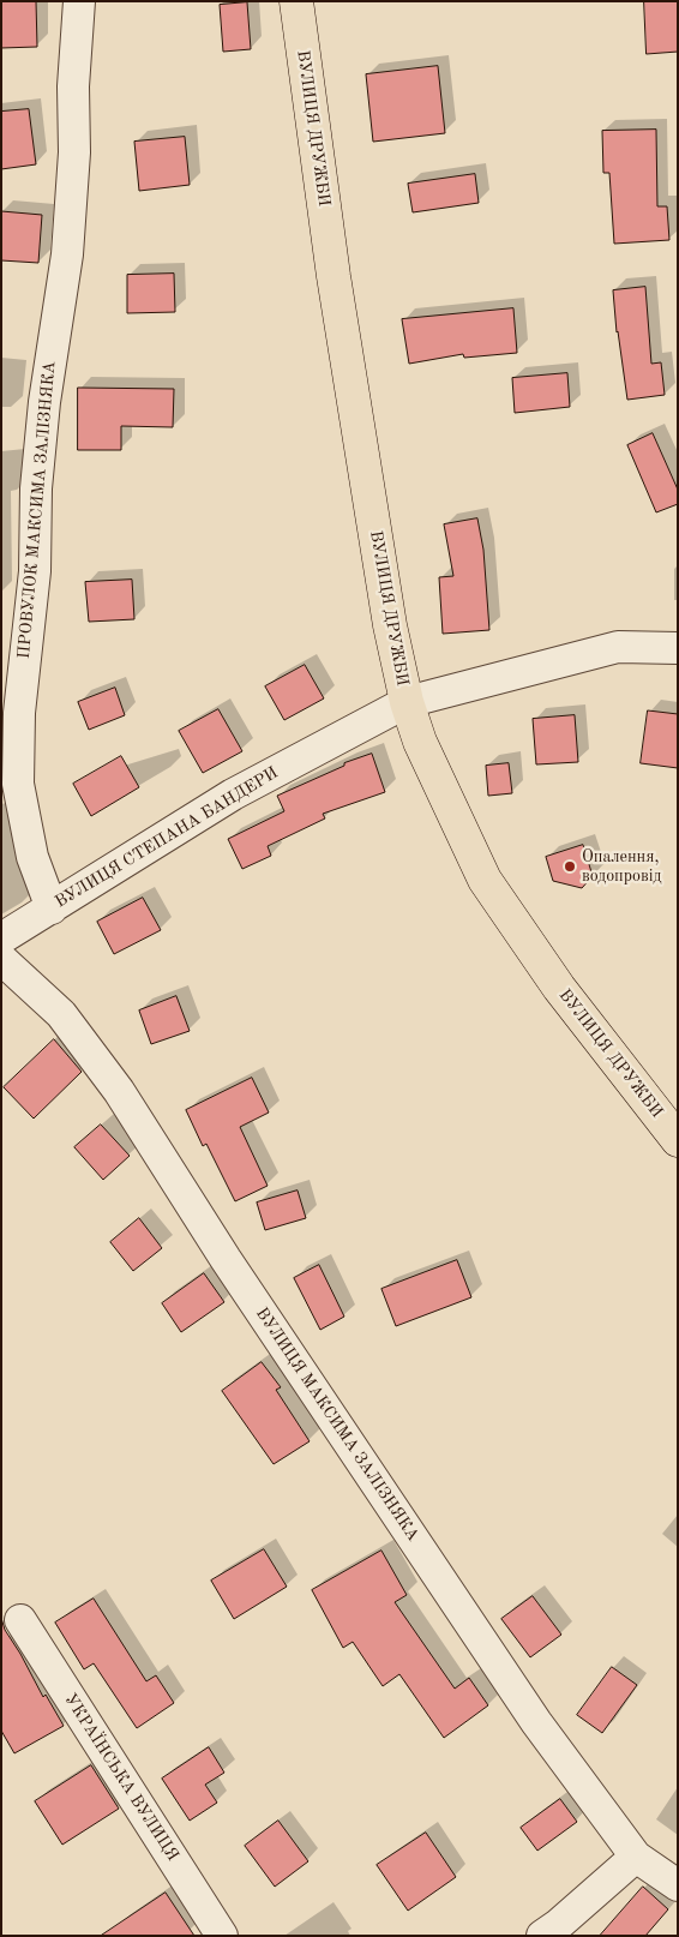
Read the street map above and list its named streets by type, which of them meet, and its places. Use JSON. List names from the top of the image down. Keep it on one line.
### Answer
{"streets":{"main road":["ВУЛИЦЯ ДРУЖБИ"],"street":["ПРОВУЛОК МАКСИМА ЗАЛІЗНЯКА","ВУЛИЦЯ СТЕПАНА БАНДЕРИ","ВУЛИЦЯ МАКСИМА ЗАЛІЗНЯКА","УКРАЇНСЬКА ВУЛИЦЯ"]},"crossings":[["ВУЛИЦЯ ДРУЖБИ","ВУЛИЦЯ СТЕПАНА БАНДЕРИ"],["ПРОВУЛОК МАКСИМА ЗАЛІЗНЯКА","ВУЛИЦЯ СТЕПАНА БАНДЕРИ"]],"places":["Опалення, водопровід"]}
